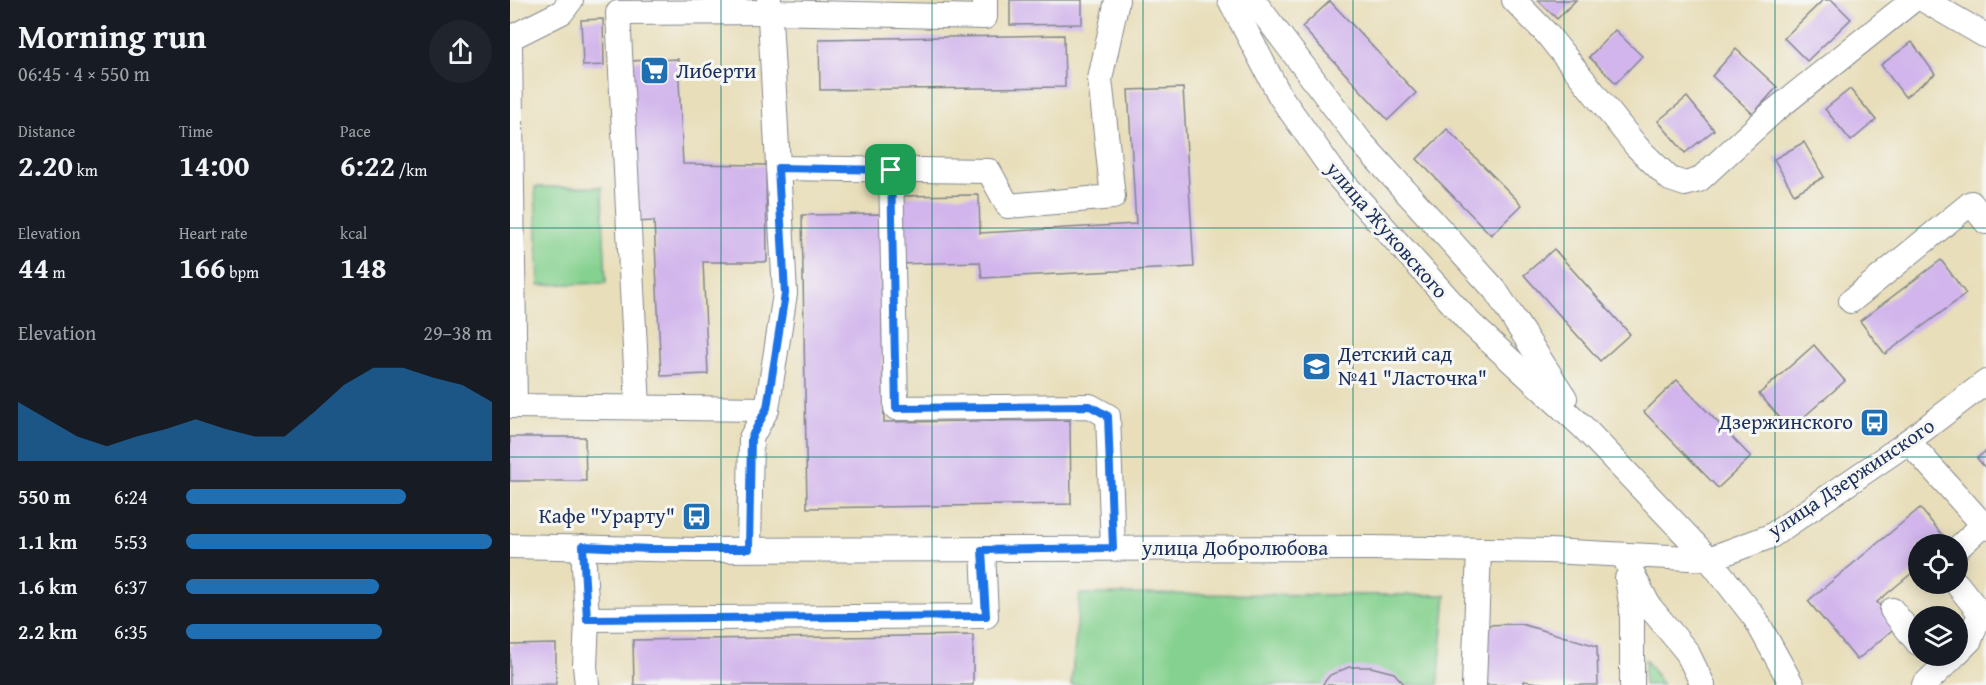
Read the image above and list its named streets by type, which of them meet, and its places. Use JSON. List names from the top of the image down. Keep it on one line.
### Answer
{"streets":{"street":["улица Жуковского","улица Дзержинского","улица Добролюбова"]},"crossings":[["улица Жуковского","улица Дзержинского"],["улица Жуковского","улица Добролюбова"],["улица Дзержинского","улица Добролюбова"]],"places":{"supermarket":["Либерти"],"school or university":["Детский сад №41 \"Ласточка\""],"bus stop":["Дзержинского","Кафе \"Урарту\""]},"page":{"heading":["Morning run","06:45 · 4 × 550 m"],"stats":[["Distance","2.20 km"],["Time","14:00"],["Pace","6:22 /km"],["Elevation","44 m"],["Heart rate","166 bpm"],["kcal","148"]],"chart":["Elevation","29–38 m"],"list":[{"name":"550 m","note":"6:24"},{"name":"1.1 km","note":"5:53"},{"name":"1.6 km","note":"6:37"},{"name":"2.2 km","note":"6:35"}]}}
